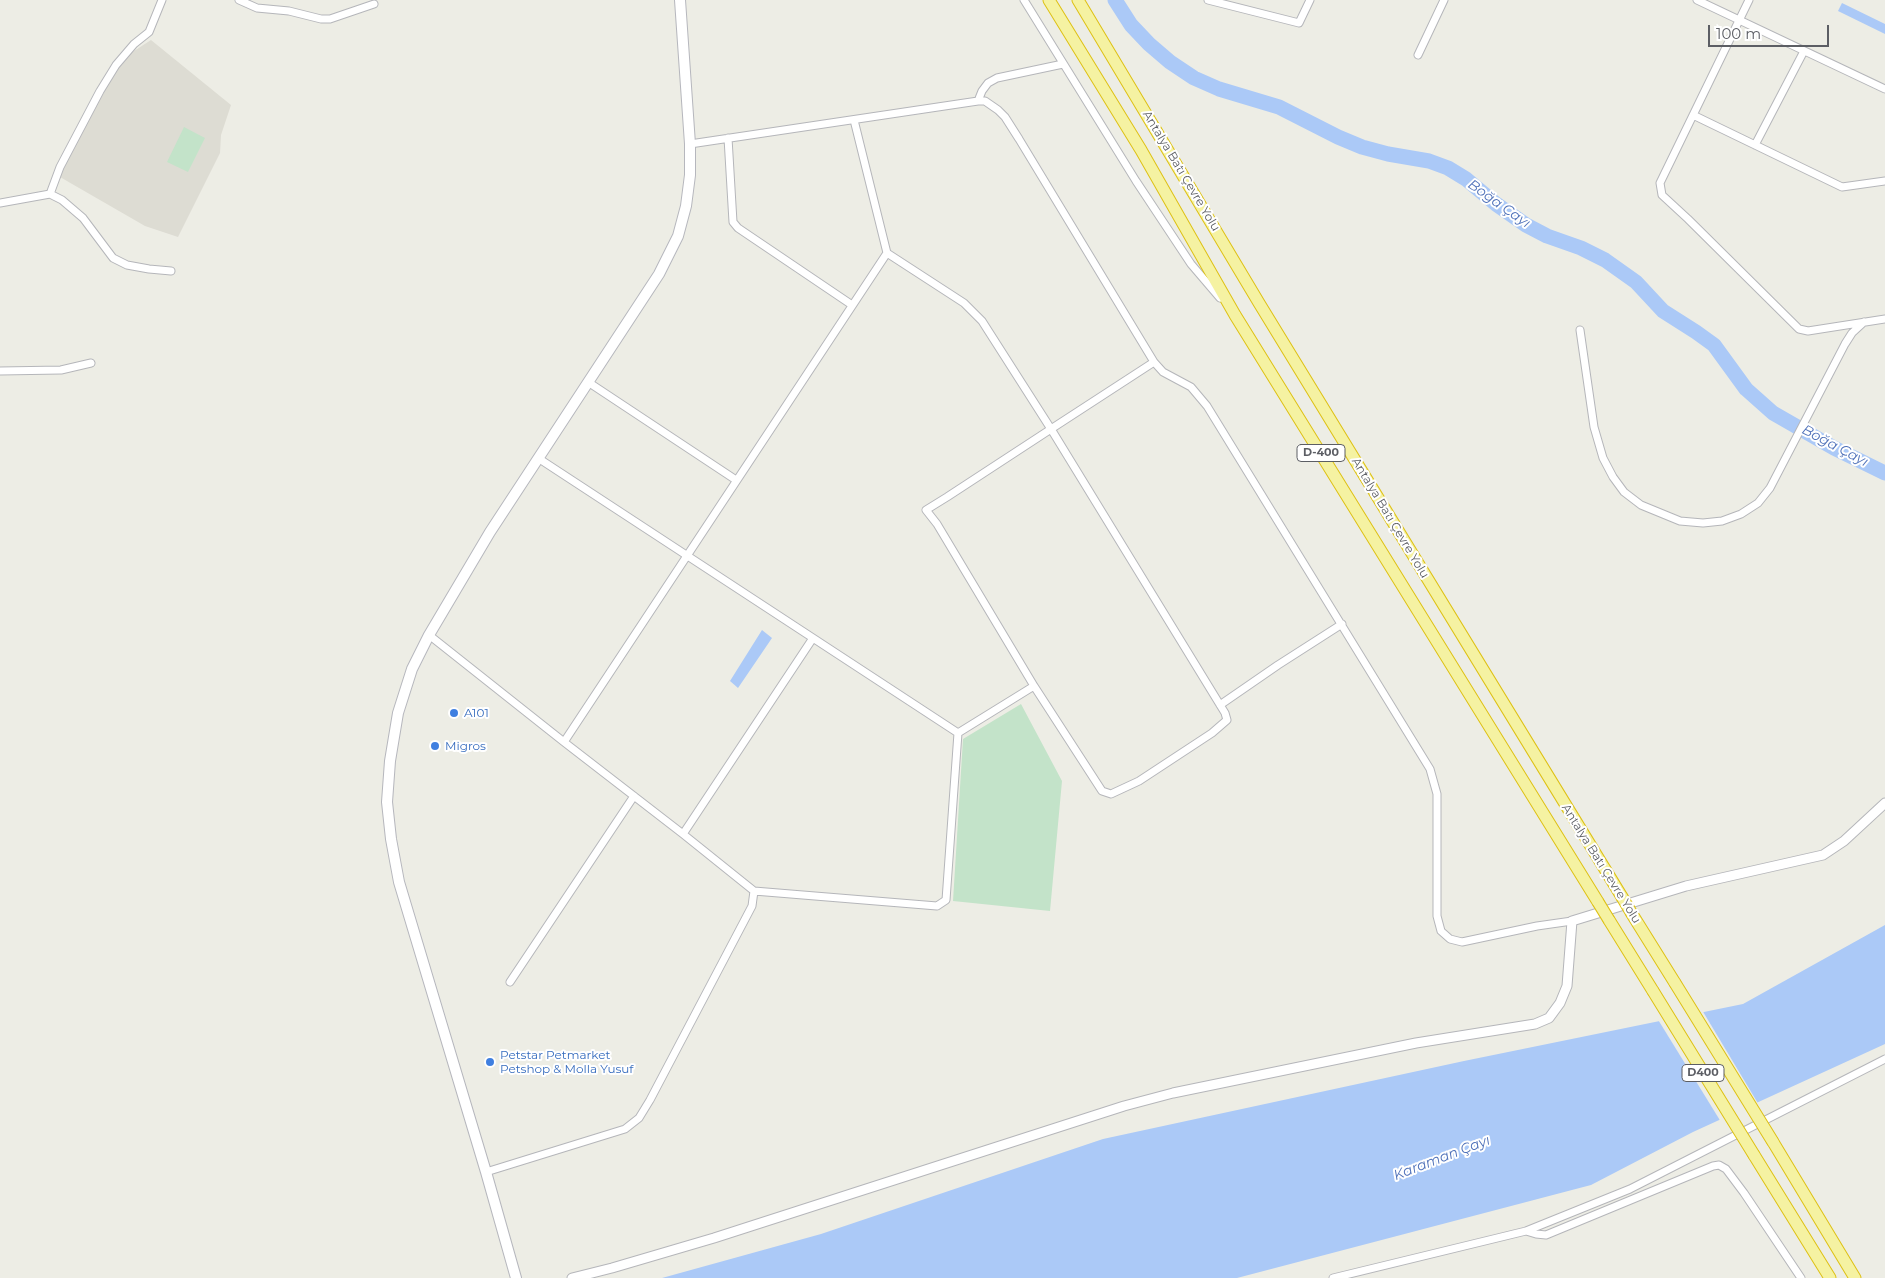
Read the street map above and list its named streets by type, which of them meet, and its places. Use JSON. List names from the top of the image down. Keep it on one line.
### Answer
{"streets":{"highway":["Antalya Batı Çevre Yolu","D-400","D400"]},"crossings":[["D-400","D400"]],"water":["Boğa Çayı","Karaman Çayı"],"places":["A101","Migros","Petstar Petmarket Petshop & Molla Yusuf"],"scale_bar":"100 m"}
